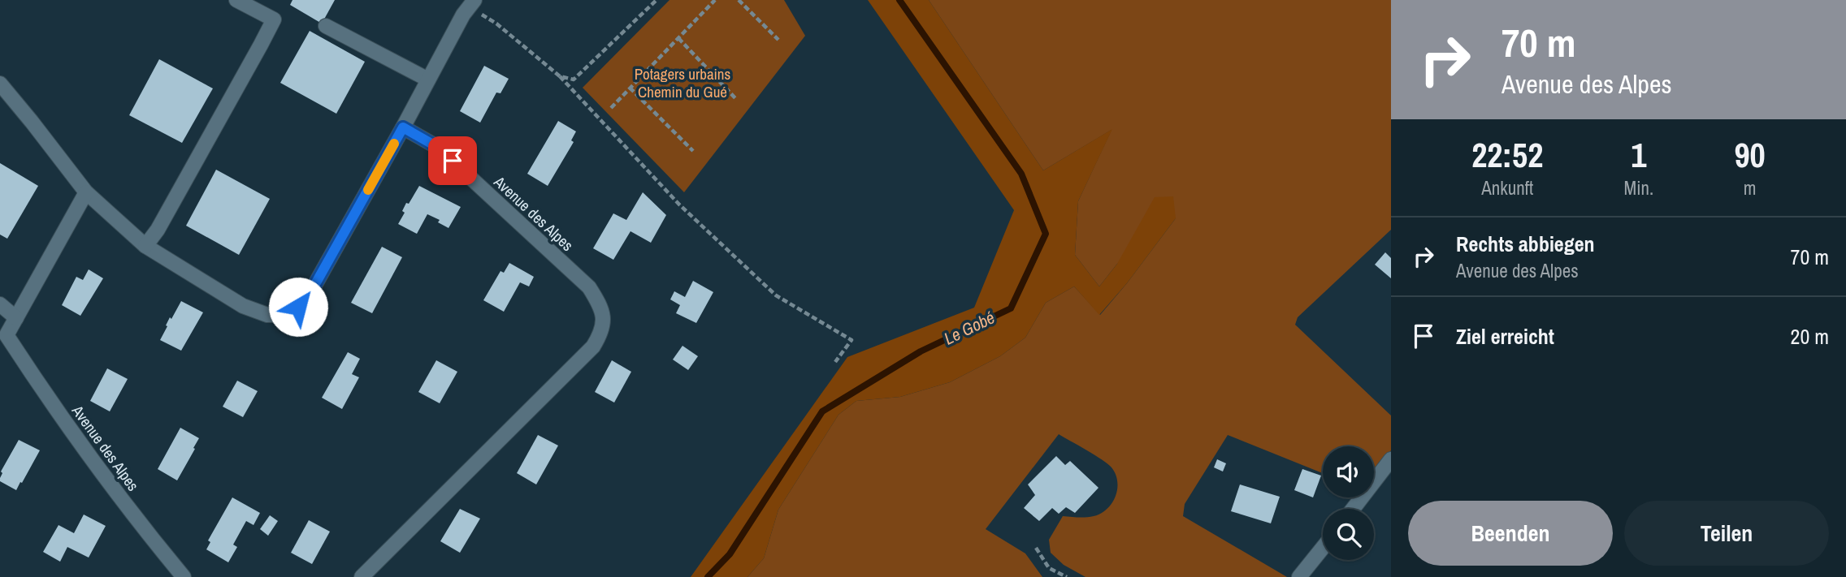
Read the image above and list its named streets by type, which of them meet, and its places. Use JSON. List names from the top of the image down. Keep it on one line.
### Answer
{"streets":{"street":["Avenue des Alpes"]},"water":["Le Gobé"],"parks":["Potagers urbains Chemin du Gué"],"page":{"turn":["70 m","Avenue des Alpes"],"eta":["22:52","Ankunft","1","Min.","90","m"],"list":[{"name":"Rechts abbiegen","note":"Avenue des Alpes","value":"70 m"},{"name":"Ziel erreicht","value":"20 m"}],"buttons":["Beenden","Teilen"]}}
